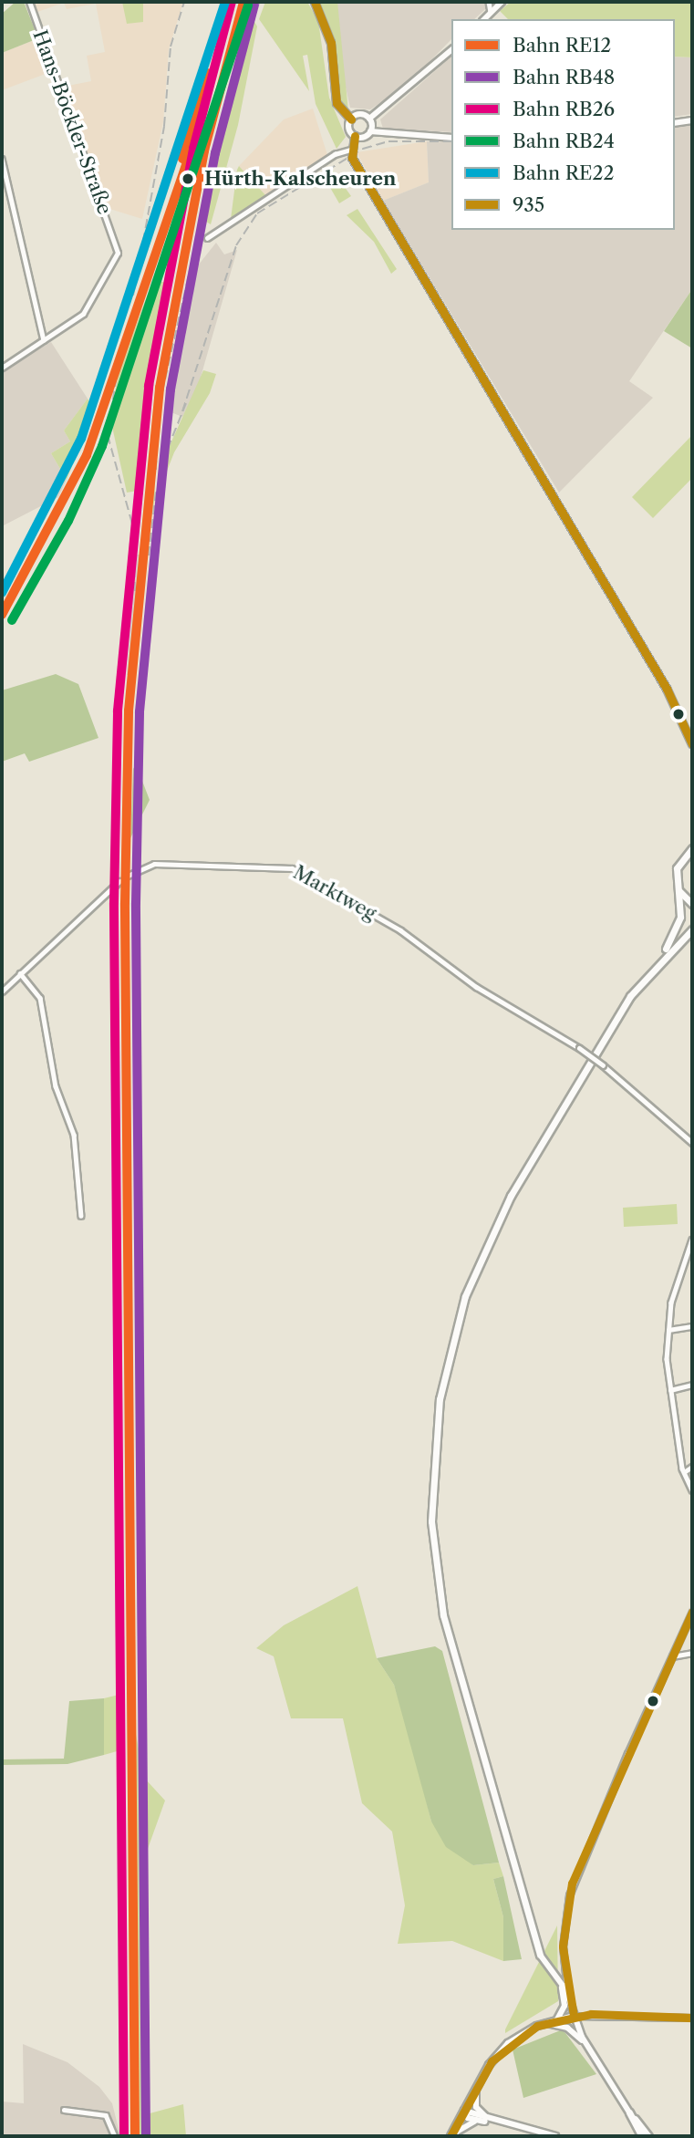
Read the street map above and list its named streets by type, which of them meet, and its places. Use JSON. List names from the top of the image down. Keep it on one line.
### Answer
{"streets":{"street":["Hans-Böckler-Straße","Marktweg"]},"places":["Hürth-Kalscheuren"],"lines":["rail line RE12","rail line RB26","rail line RE22","transit line 935","rail line RB48","rail line RB24"],"legend":["Bahn RE12","Bahn RB48","Bahn RB26","Bahn RB24","Bahn RE22","935"]}
